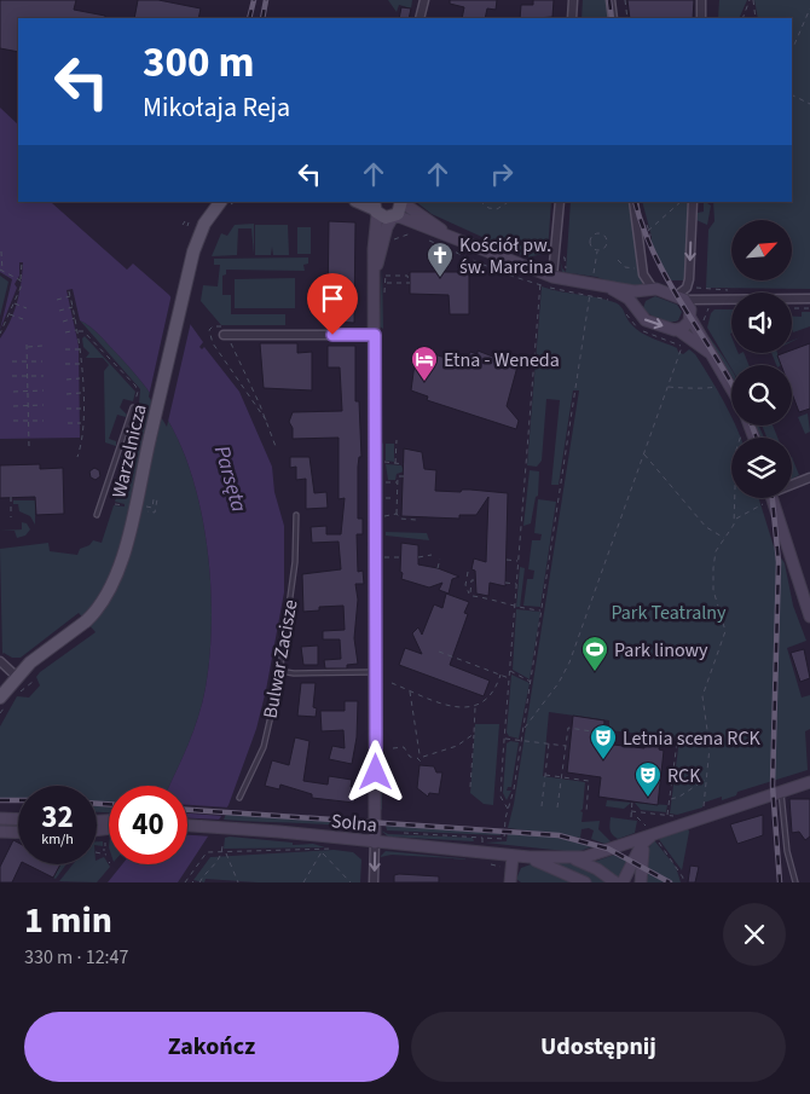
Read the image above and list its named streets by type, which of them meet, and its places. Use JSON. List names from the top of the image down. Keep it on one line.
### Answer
{"streets":{"main road":["Warzelnicza"],"street":["Solna"],"lane":["Bulwar Zacisze"]},"water":["Parsęta"],"parks":["Park Teatralny"],"places":{"church":["Kościół pw. św. Marcina"],"hotel":["Etna - Weneda"],"sports":["Park linowy"],"theatre":["Letnia scena RCK","RCK"]},"north":"top right","page":{"turn":["300 m","Mikołaja Reja"],"speed":"32 km/h","limit":"40","heading":["1 min","330 m · 12:47"],"buttons":["Zakończ","Udostępnij"]}}
